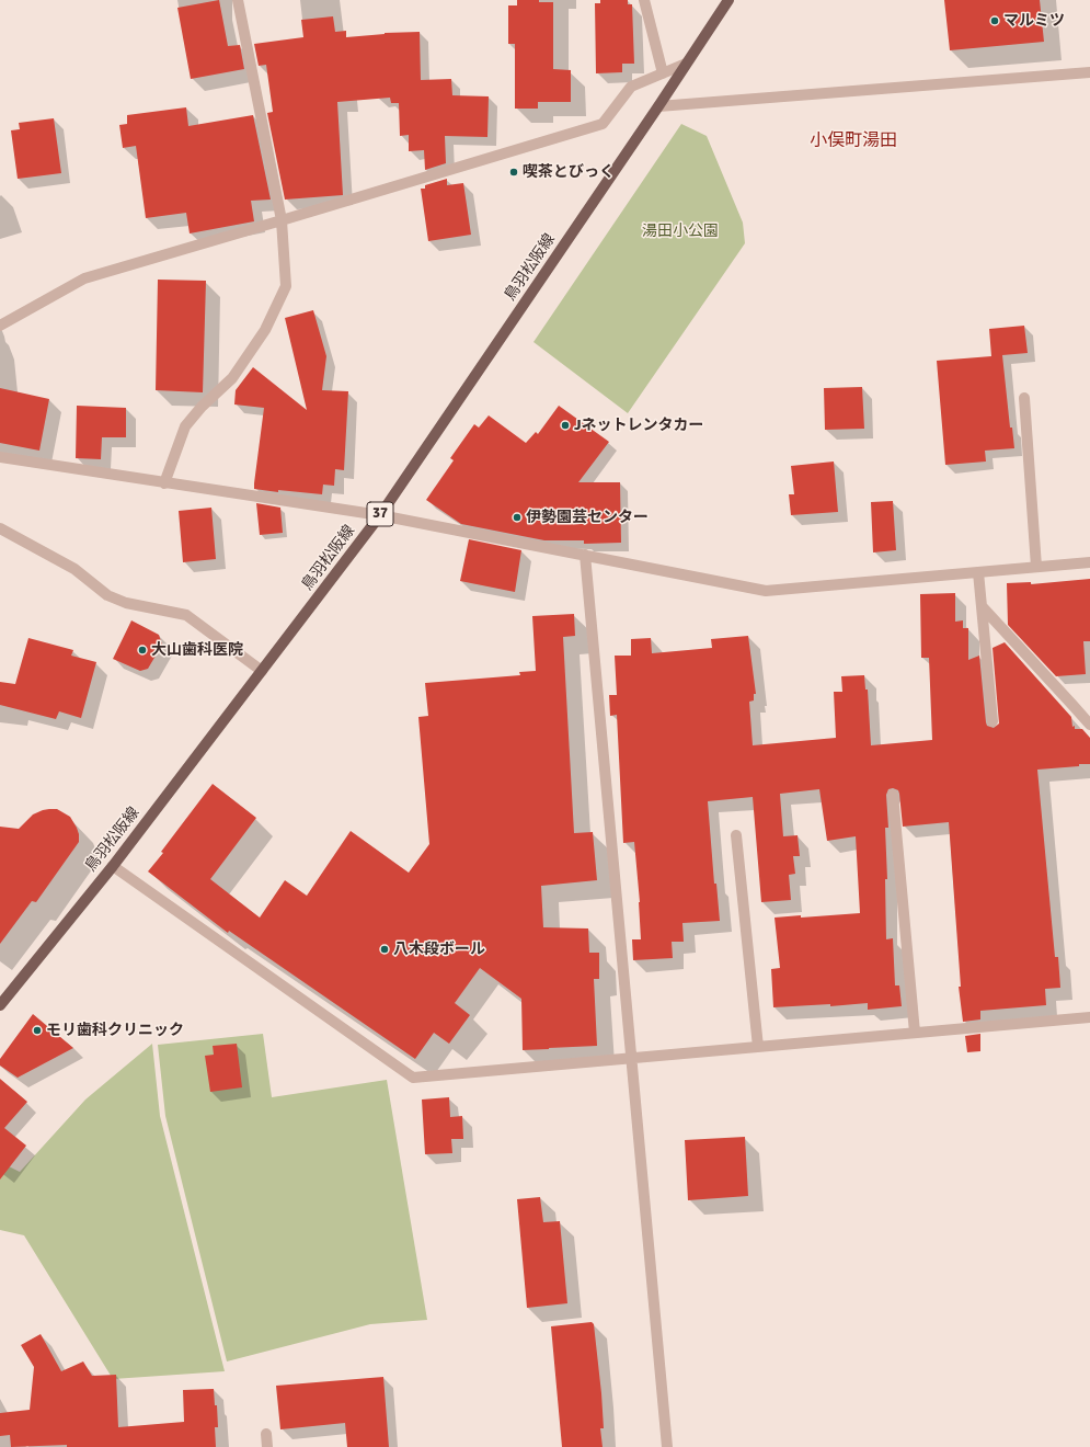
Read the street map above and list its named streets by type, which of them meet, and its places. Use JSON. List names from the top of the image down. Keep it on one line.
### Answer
{"streets":{"main road":["鳥羽松阪線","37"]},"districts":["小俣町湯田"],"parks":["湯田小公園"],"places":["マルミツ","喫茶とびっく","Jネットレンタカー","伊勢園芸センター","大山歯科医院","八木段ボール","モリ歯科クリニック"]}
